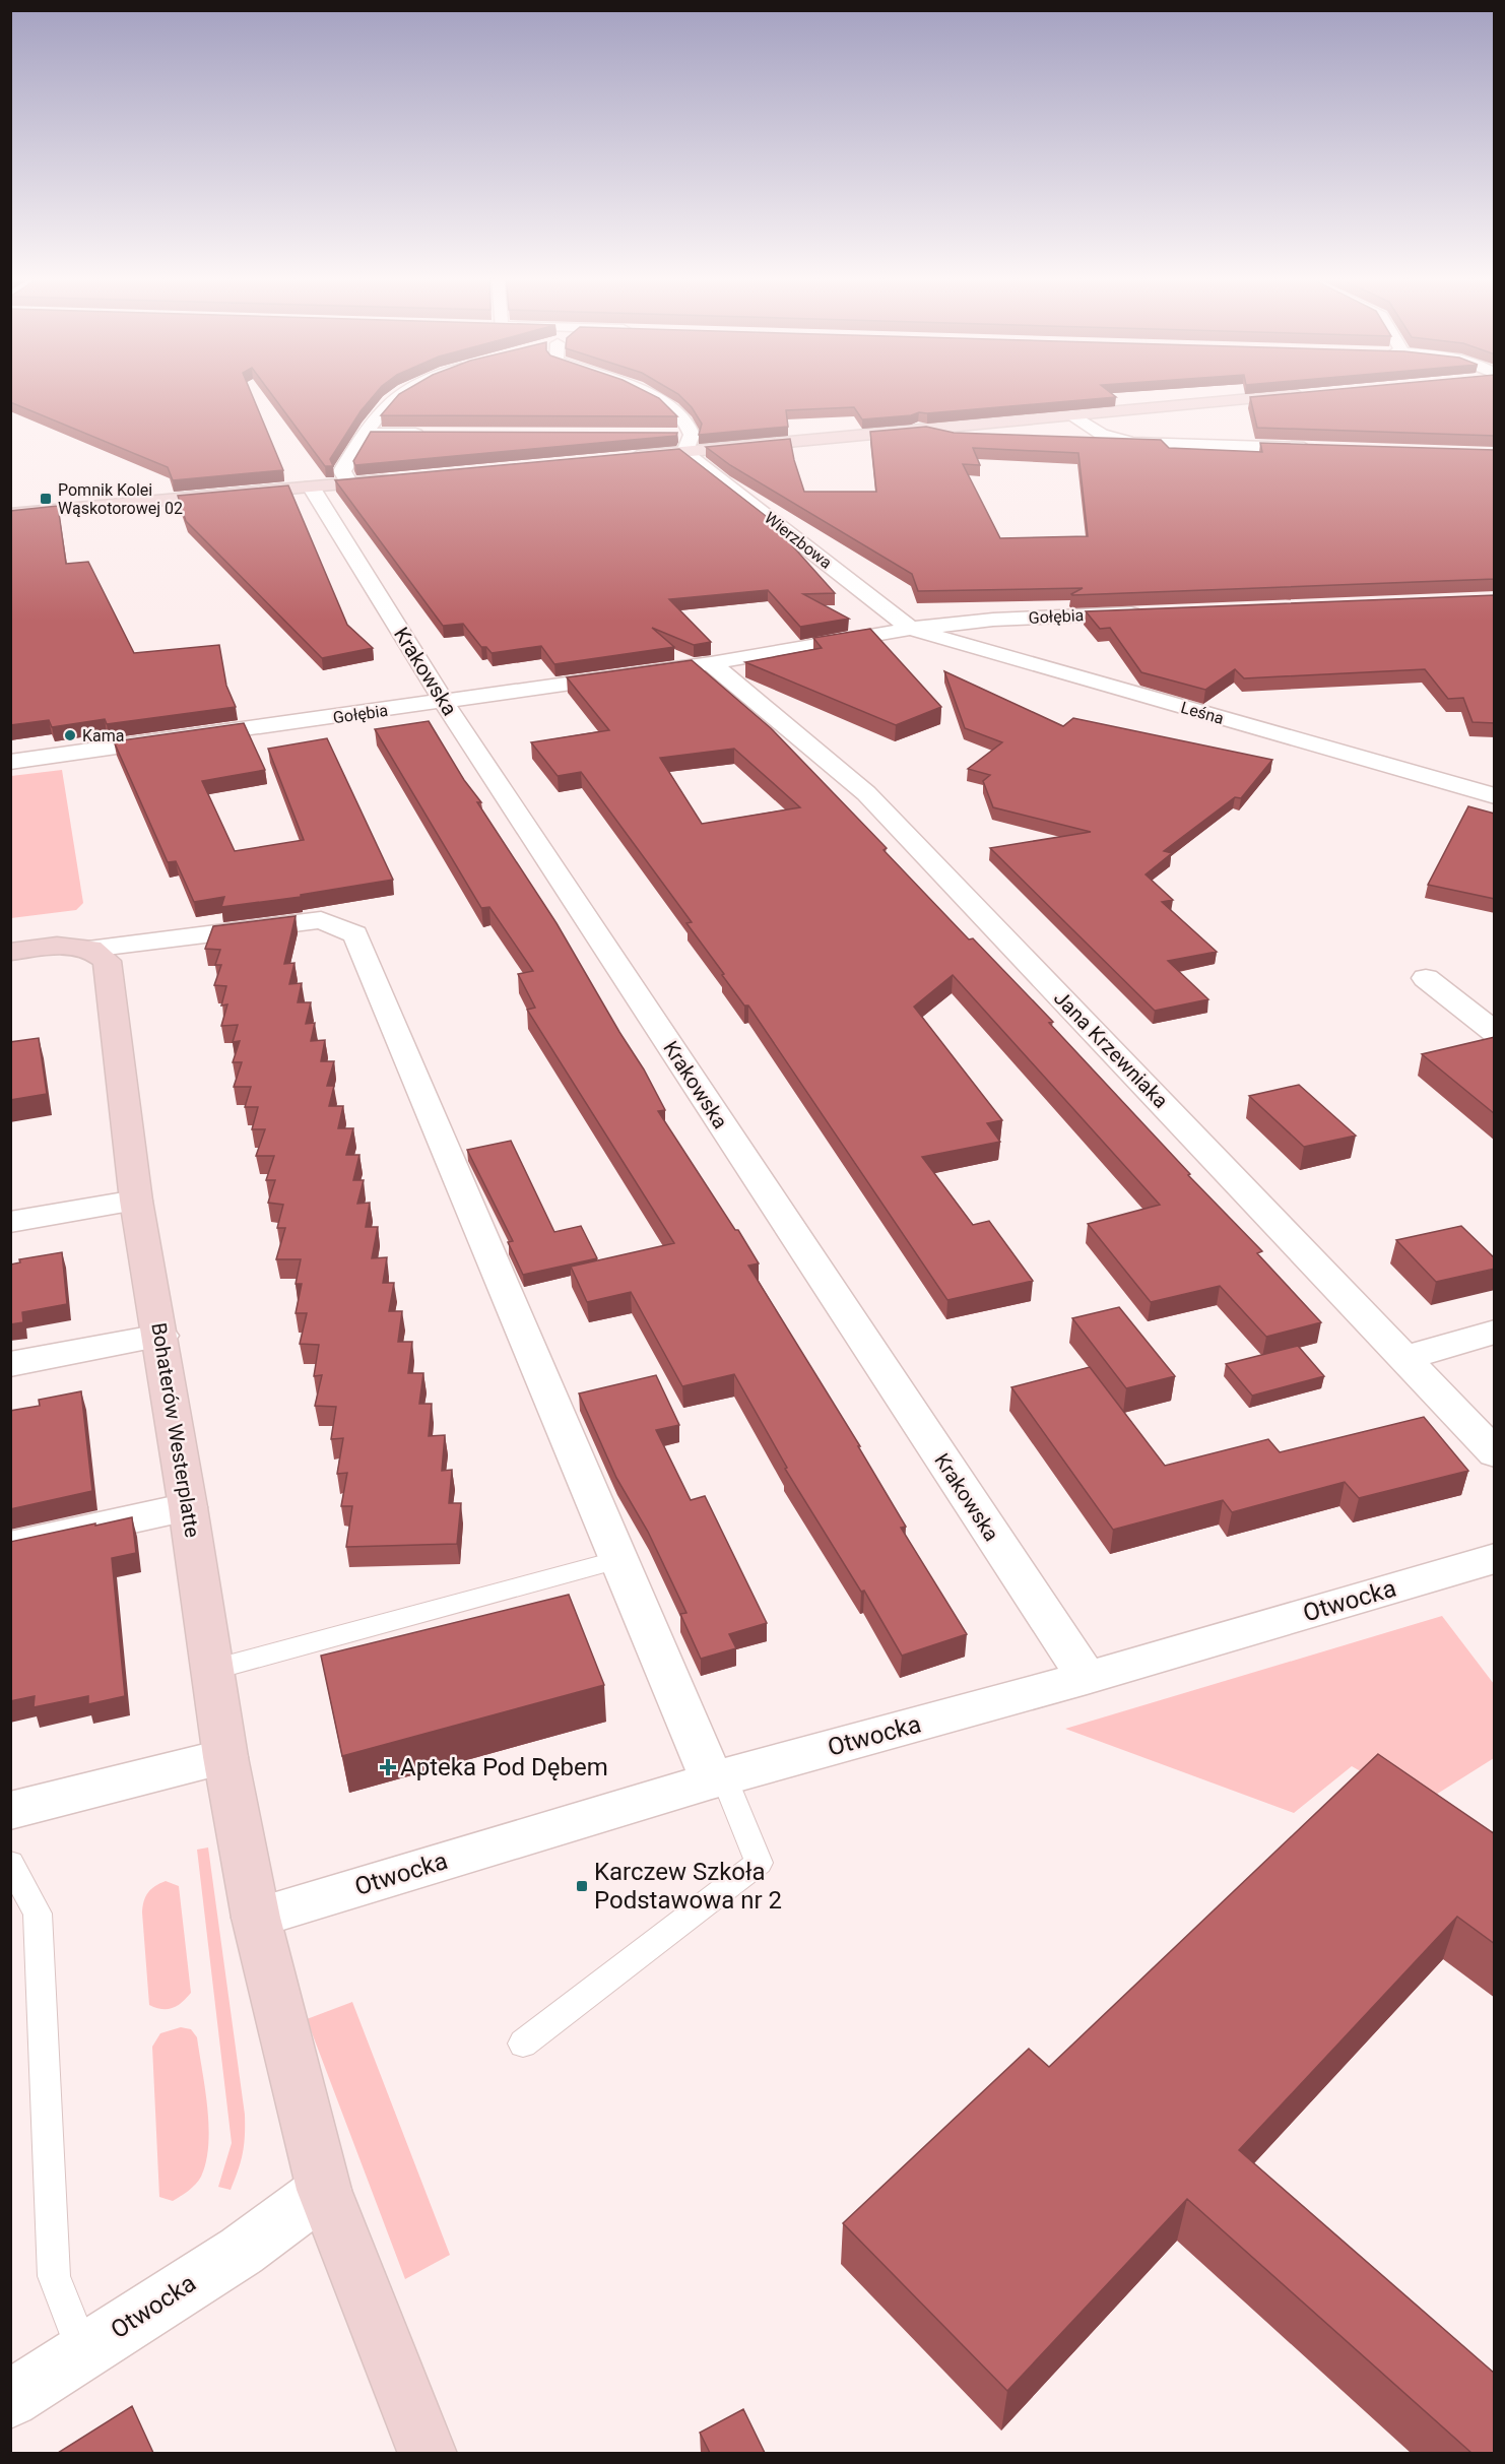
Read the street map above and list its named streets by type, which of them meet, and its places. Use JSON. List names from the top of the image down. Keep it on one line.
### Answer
{"streets":{"main road":["Bohaterów Westerplatte"],"street":["Wierzbowa","Gołębia","Krakowska","Leśna","Jana Krzewniaka","Otwocka"]},"crossings":[["Wierzbowa","Gołębia"],["Wierzbowa","Leśna"],["Gołębia","Krakowska"],["Gołębia","Leśna"],["Gołębia","Jana Krzewniaka"],["Krakowska","Otwocka"],["Bohaterów Westerplatte","Otwocka"]],"places":{"transit":["Pomnik Kolei Wąskotorowej 02","Karczew Szkoła Podstawowa nr 2"],"other":["Kama"],"health":["Apteka Pod Dębem"]}}
